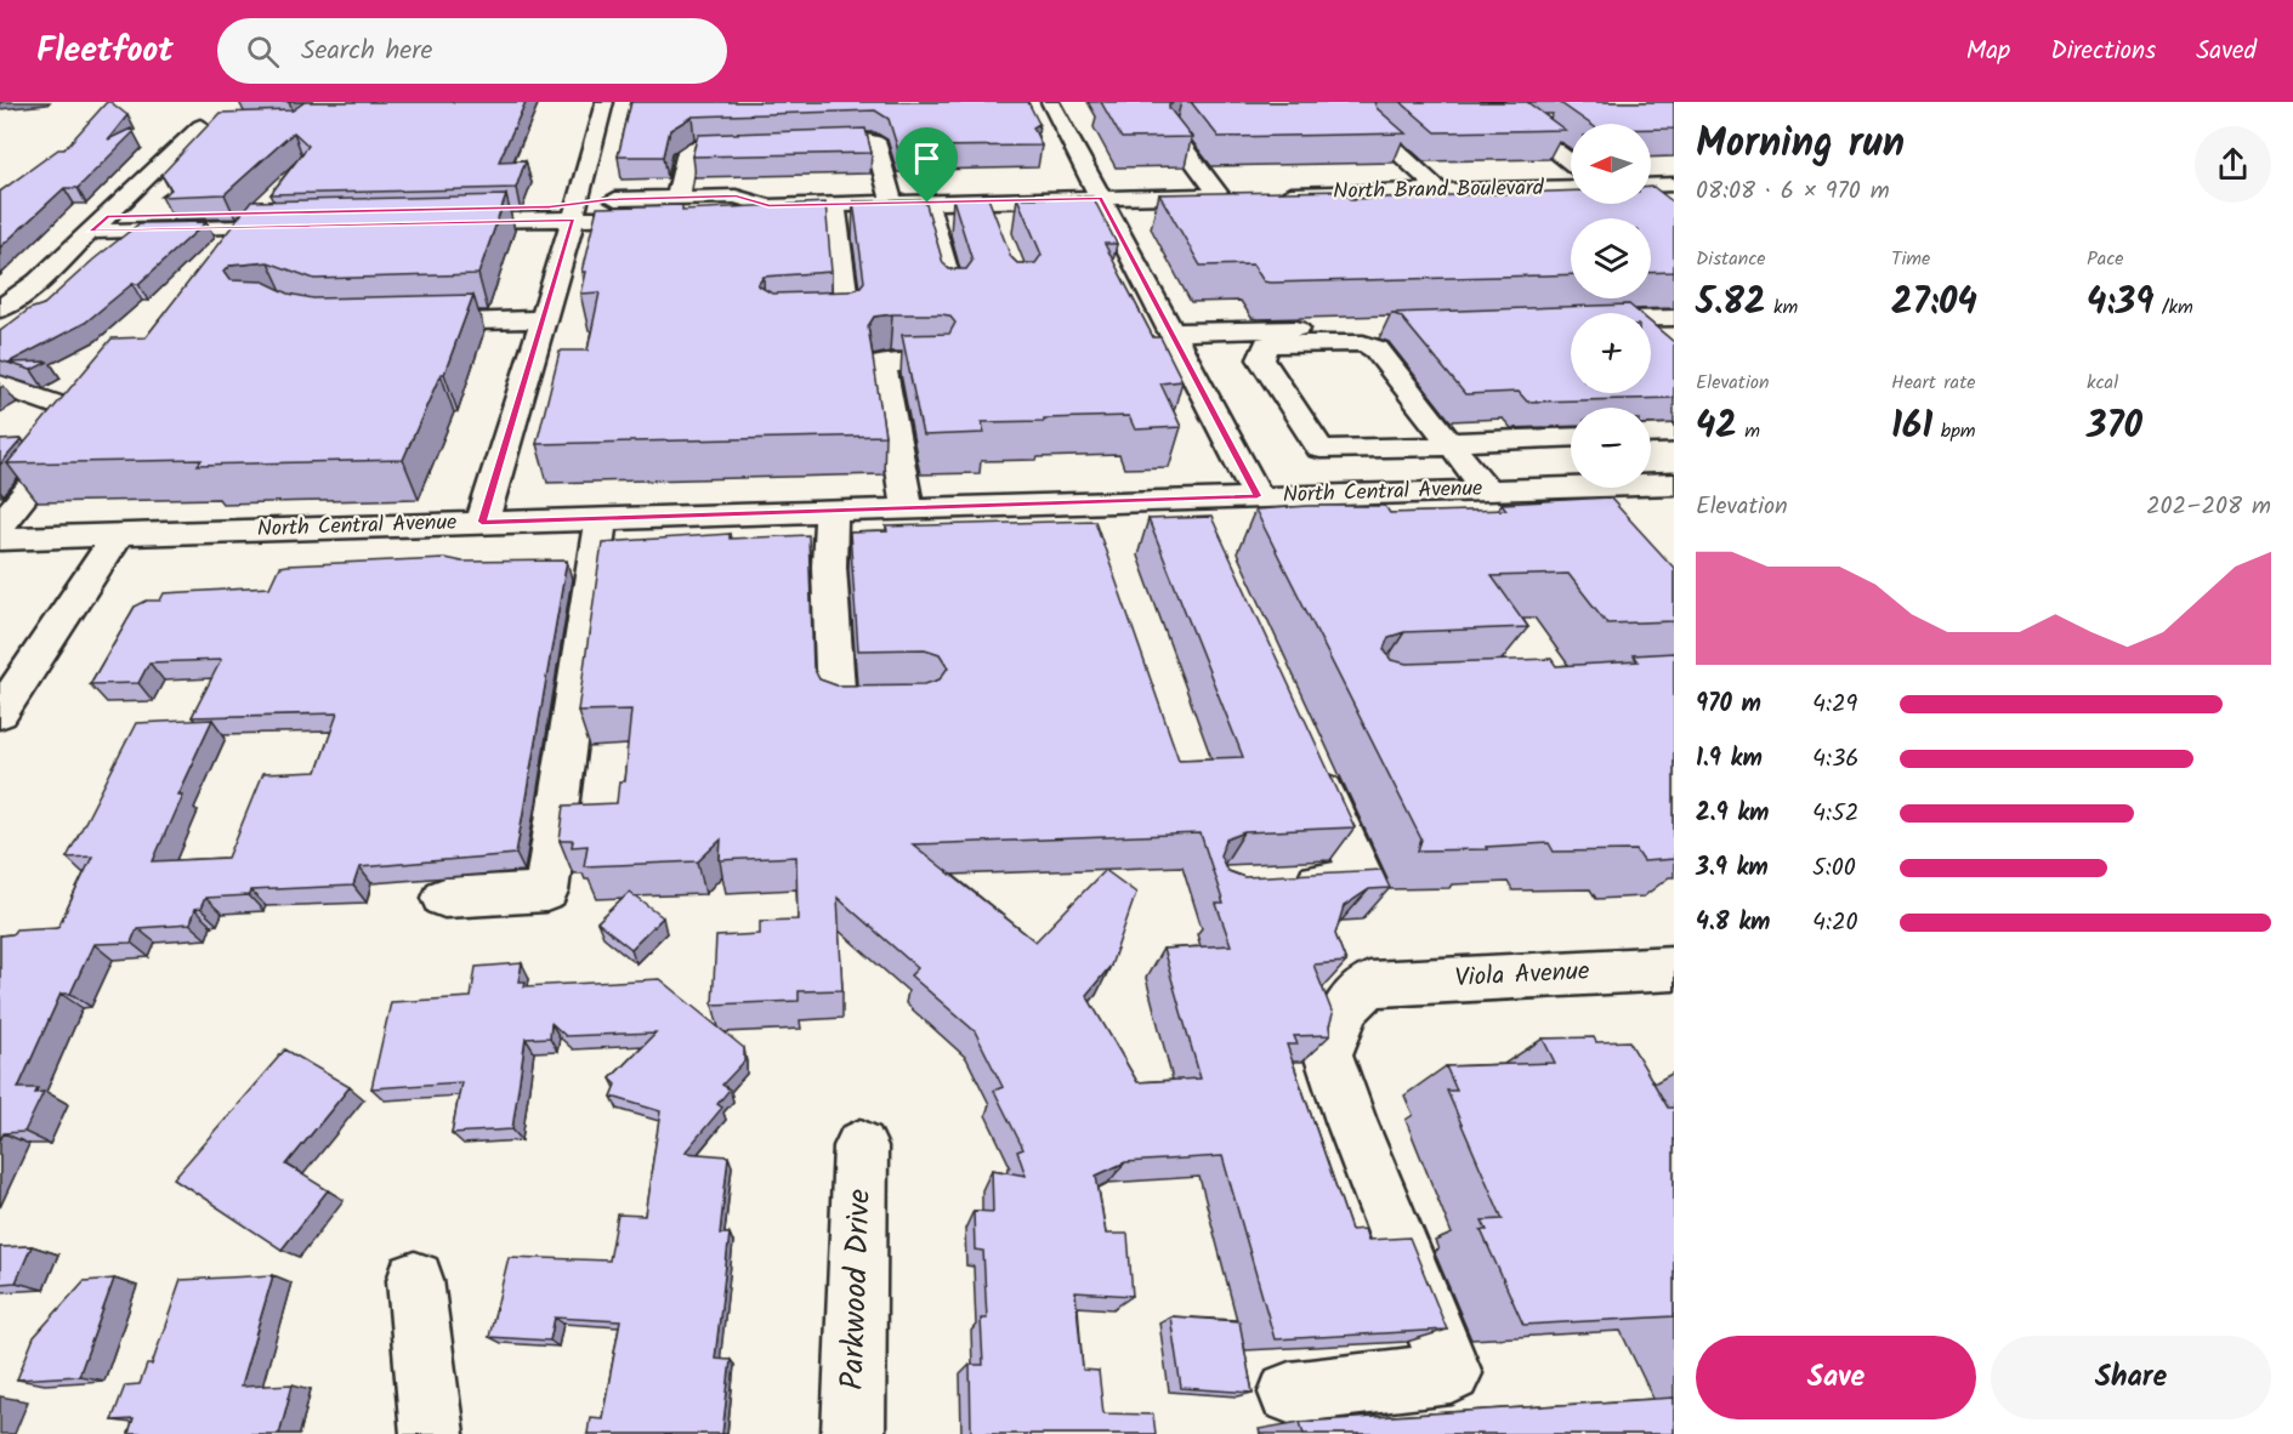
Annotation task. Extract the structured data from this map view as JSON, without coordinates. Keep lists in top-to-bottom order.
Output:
{
  "streets": {
    "street": [
      "North Brand Boulevard",
      "North Central Avenue",
      "Viola Avenue",
      "Parkwood Drive"
    ]
  },
  "north": "left",
  "page": {
    "header": "Fleetfoot",
    "search": "Search here",
    "nav": ["Map", "Directions", "Saved"],
    "heading": ["Morning run", "08:08 · 6 × 970 m"],
    "map_buttons": ["+", "−"],
    "stats": [
      ["Distance", "5.82 km"],
      ["Time", "27:04"],
      ["Pace", "4:39 /km"],
      ["Elevation", "42 m"],
      ["Heart rate", "161 bpm"],
      ["kcal", "370"]
    ],
    "chart": ["Elevation", "202–208 m"],
    "list": [
      {
        "name": "970 m",
        "note": "4:29"
      },
      {
        "name": "1.9 km",
        "note": "4:36"
      },
      {
        "name": "2.9 km",
        "note": "4:52"
      },
      {
        "name": "3.9 km",
        "note": "5:00"
      },
      {
        "name": "4.8 km",
        "note": "4:20"
      }
    ],
    "buttons": ["Save", "Share"]
  }
}
